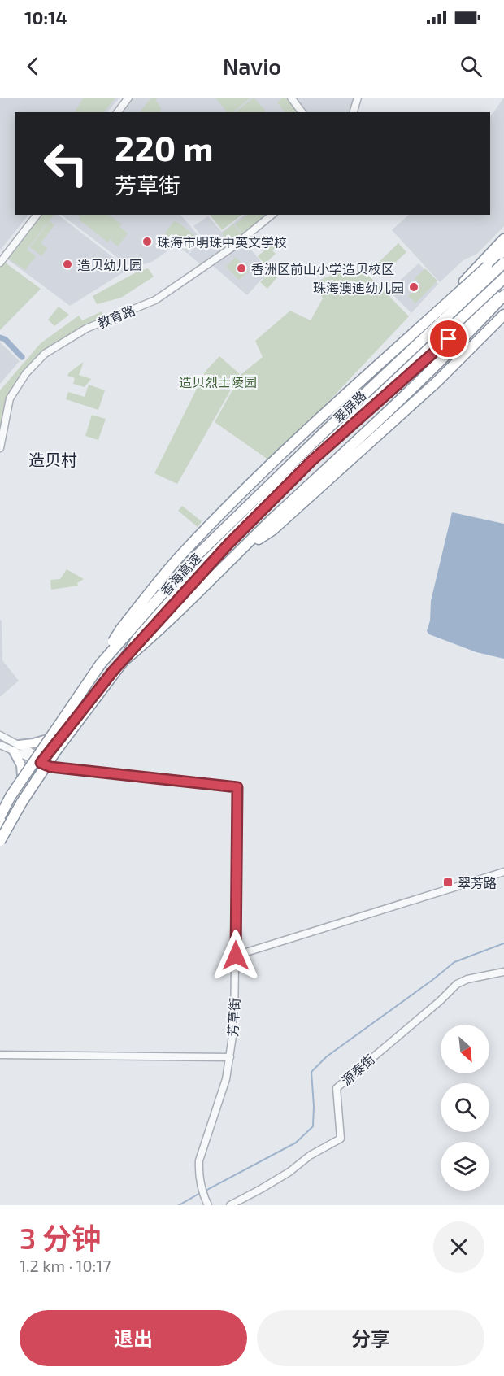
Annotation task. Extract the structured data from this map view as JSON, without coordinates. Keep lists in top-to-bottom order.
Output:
{
  "streets": {
    "highway": ["香海高速"],
    "main road": ["翠屏路"],
    "street": ["教育路", "芳草街", "源泰街"]
  },
  "crossings": [
    ["翠屏路", "芳草街"]
  ],
  "districts": ["造贝村"],
  "parks": ["造贝烈士陵园"],
  "places": {
    "other": [
      "珠海市明珠中英文学校",
      "造贝幼儿园",
      "香洲区前山小学造贝校区",
      "珠海澳迪幼儿园"
    ],
    "transit": ["翠芳路"]
  },
  "north": "bottom right",
  "page": {
    "status": "10:14",
    "header": "Navio",
    "turn": ["220 m", "芳草街"],
    "heading": ["3 分钟", "1.2 km · 10:17"],
    "buttons": ["退出", "分享"]
  }
}
